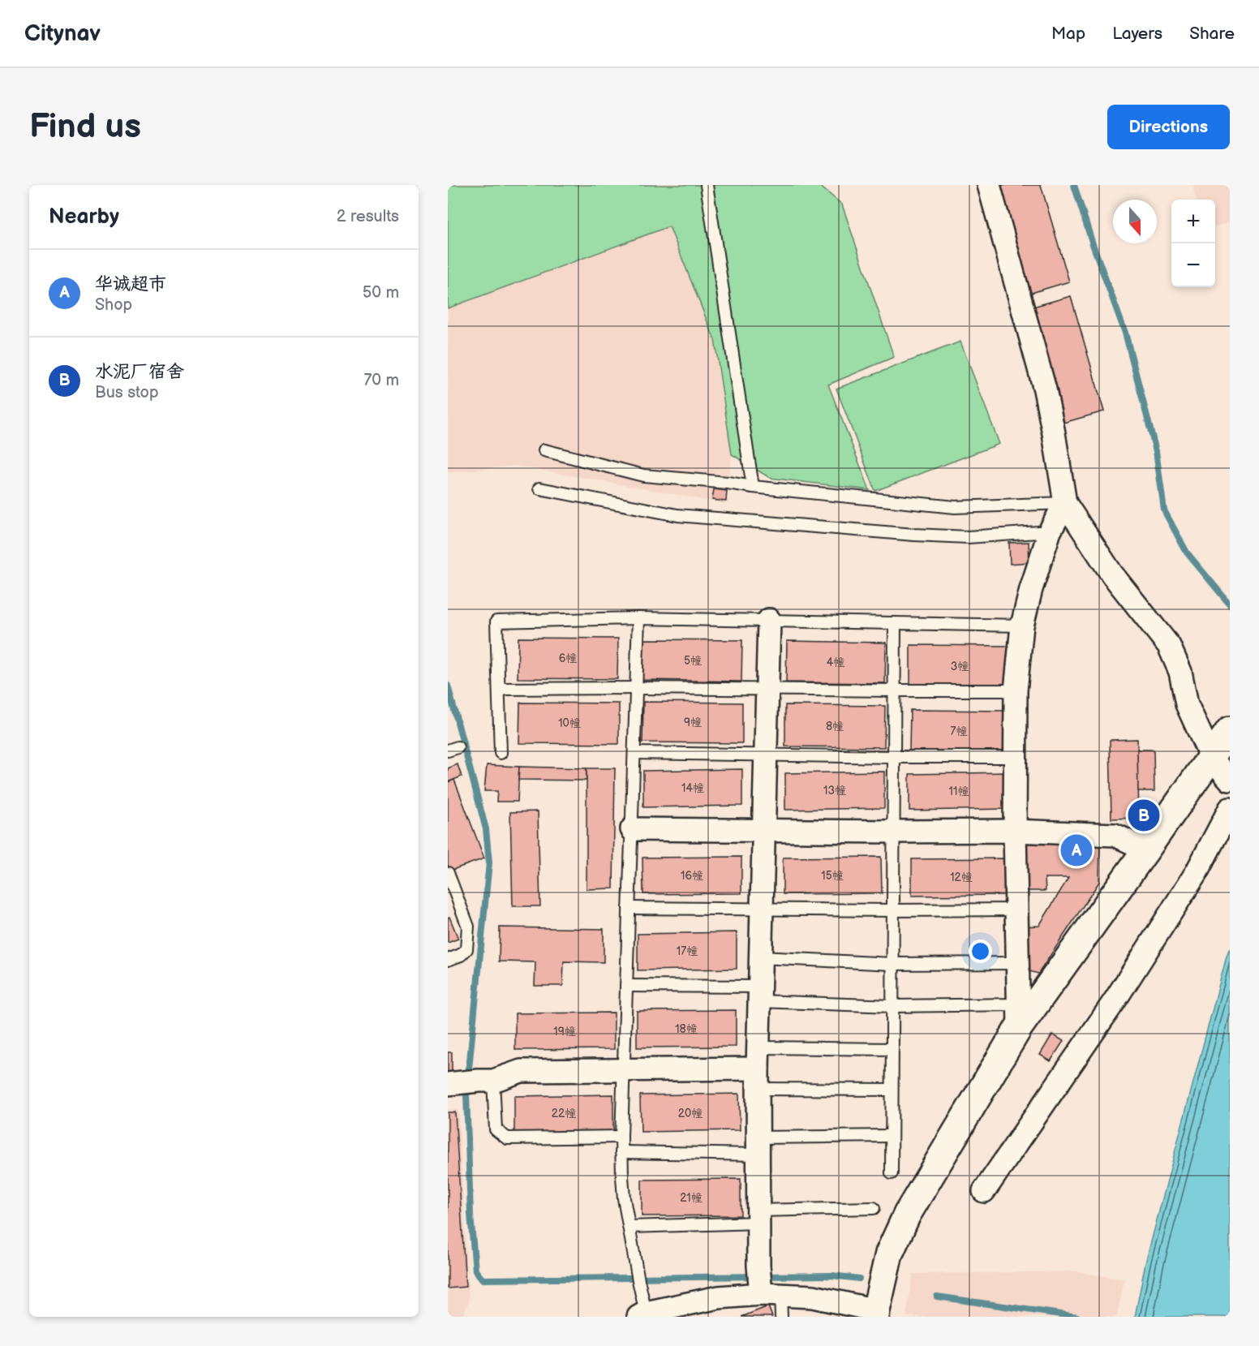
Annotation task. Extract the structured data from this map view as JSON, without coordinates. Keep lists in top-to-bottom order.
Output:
{
  "house_numbers": [
    "6幢",
    "5幢",
    "4幢",
    "3幢",
    "9幢",
    "10幢",
    "8幢",
    "7幢",
    "14幢",
    "13幢",
    "11幢",
    "16幢",
    "15幢",
    "12幢",
    "17幢",
    "18幢",
    "19幢",
    "22幢",
    "20幢",
    "21幢"
  ],
  "north": "bottom",
  "page": {
    "header": "Citynav",
    "nav": ["Map", "Layers", "Share"],
    "buttons": "Directions",
    "title": "Find us",
    "heading": ["Nearby", "2 results"],
    "map_buttons": ["+", "−"],
    "list": [
      {
        "mark": "A",
        "name": "华诚超市",
        "note": "Shop",
        "value": "50 m"
      },
      {
        "mark": "B",
        "name": "水泥厂宿舍",
        "note": "Bus stop",
        "value": "70 m"
      }
    ],
    "pins": ["B", "A"]
  }
}
